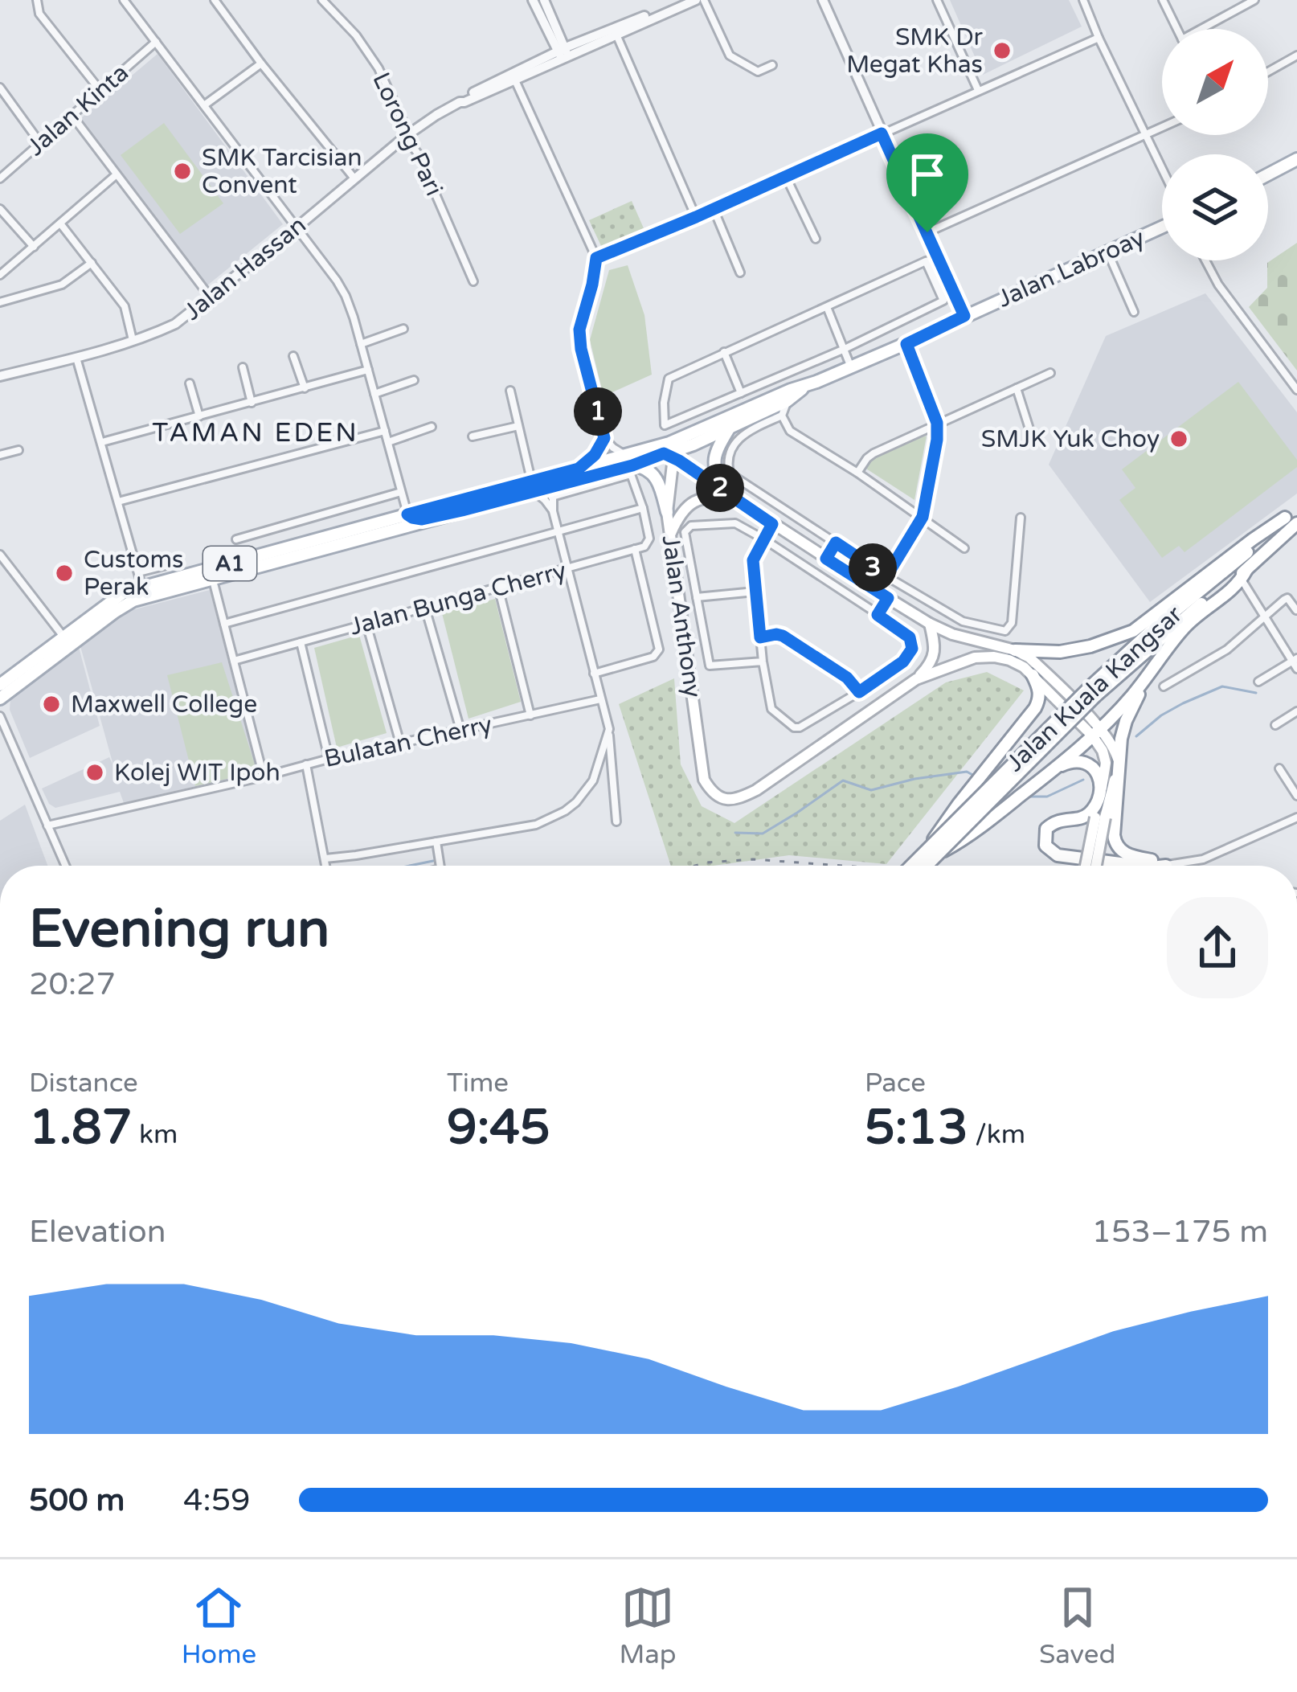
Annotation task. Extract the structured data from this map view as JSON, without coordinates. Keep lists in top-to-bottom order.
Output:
{
  "streets": {
    "main road": [
      "Jalan Labroay",
      "A1",
      "Jalan Anthony",
      "Jalan Kuala Kangsar"
    ],
    "street": [
      "Jalan Kinta",
      "Lorong Pari",
      "Jalan Hassan",
      "Jalan Bunga Cherry",
      "Bulatan Cherry"
    ]
  },
  "crossings": [
    ["Lorong Pari", "Jalan Hassan"],
    ["Jalan Labroay", "A1"],
    ["A1", "Jalan Anthony"]
  ],
  "districts": ["TAMAN EDEN"],
  "places": [
    "SMK Dr Megat Khas",
    "SMK Tarcisian Convent",
    "SMJK Yuk Choy",
    "Customs Perak",
    "Maxwell College",
    "Kolej WIT Ipoh"
  ],
  "north": "top right",
  "page": {
    "pins": ["1", "2", "3"],
    "heading": ["Evening run", "20:27"],
    "stats": [
      ["Distance", "1.87 km"],
      ["Time", "9:45"],
      ["Pace", "5:13 /km"]
    ],
    "chart": ["Elevation", "153–175 m"],
    "list": [
      {
        "name": "500 m",
        "note": "4:59"
      }
    ],
    "tabs": ["Home", "Map", "Saved"]
  }
}
